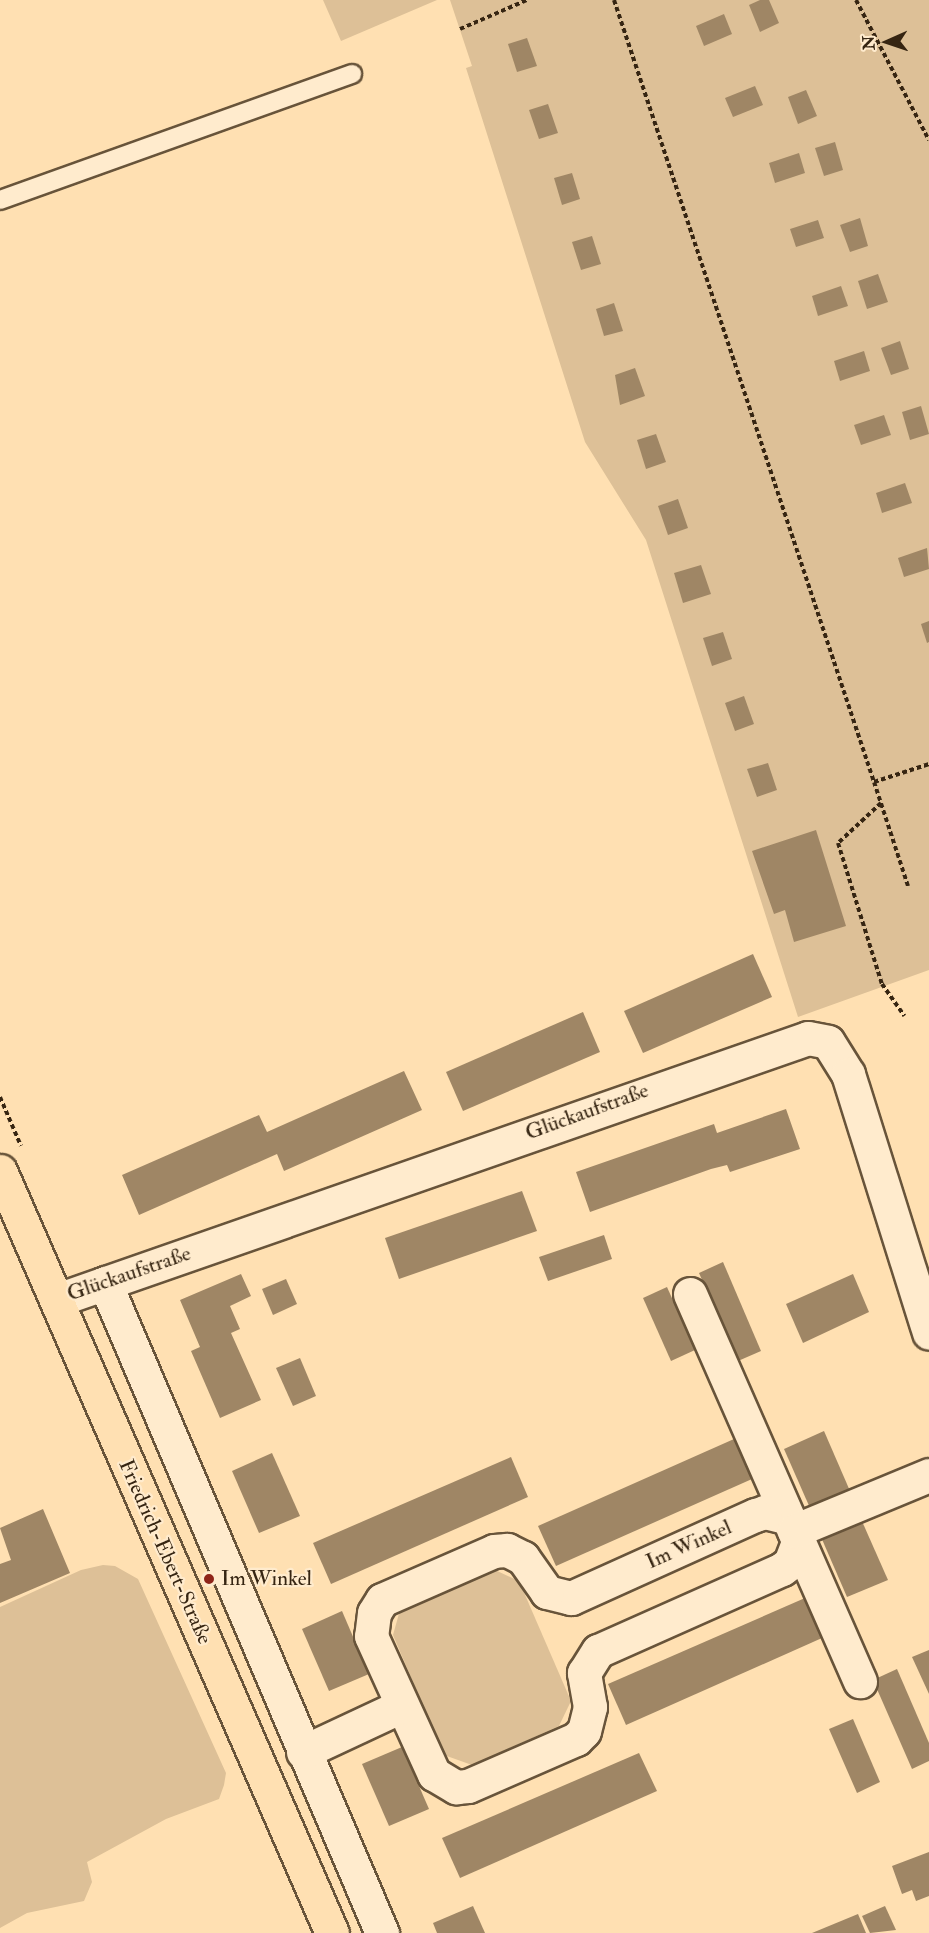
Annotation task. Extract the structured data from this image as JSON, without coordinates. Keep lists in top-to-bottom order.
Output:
{
  "streets": {
    "main road": ["Friedrich-Ebert-Straße"],
    "street": ["Glückaufstraße", "Im Winkel"]
  },
  "crossings": [
    ["Glückaufstraße", "Friedrich-Ebert-Straße"]
  ],
  "places": ["Im Winkel"],
  "north": "left"
}
